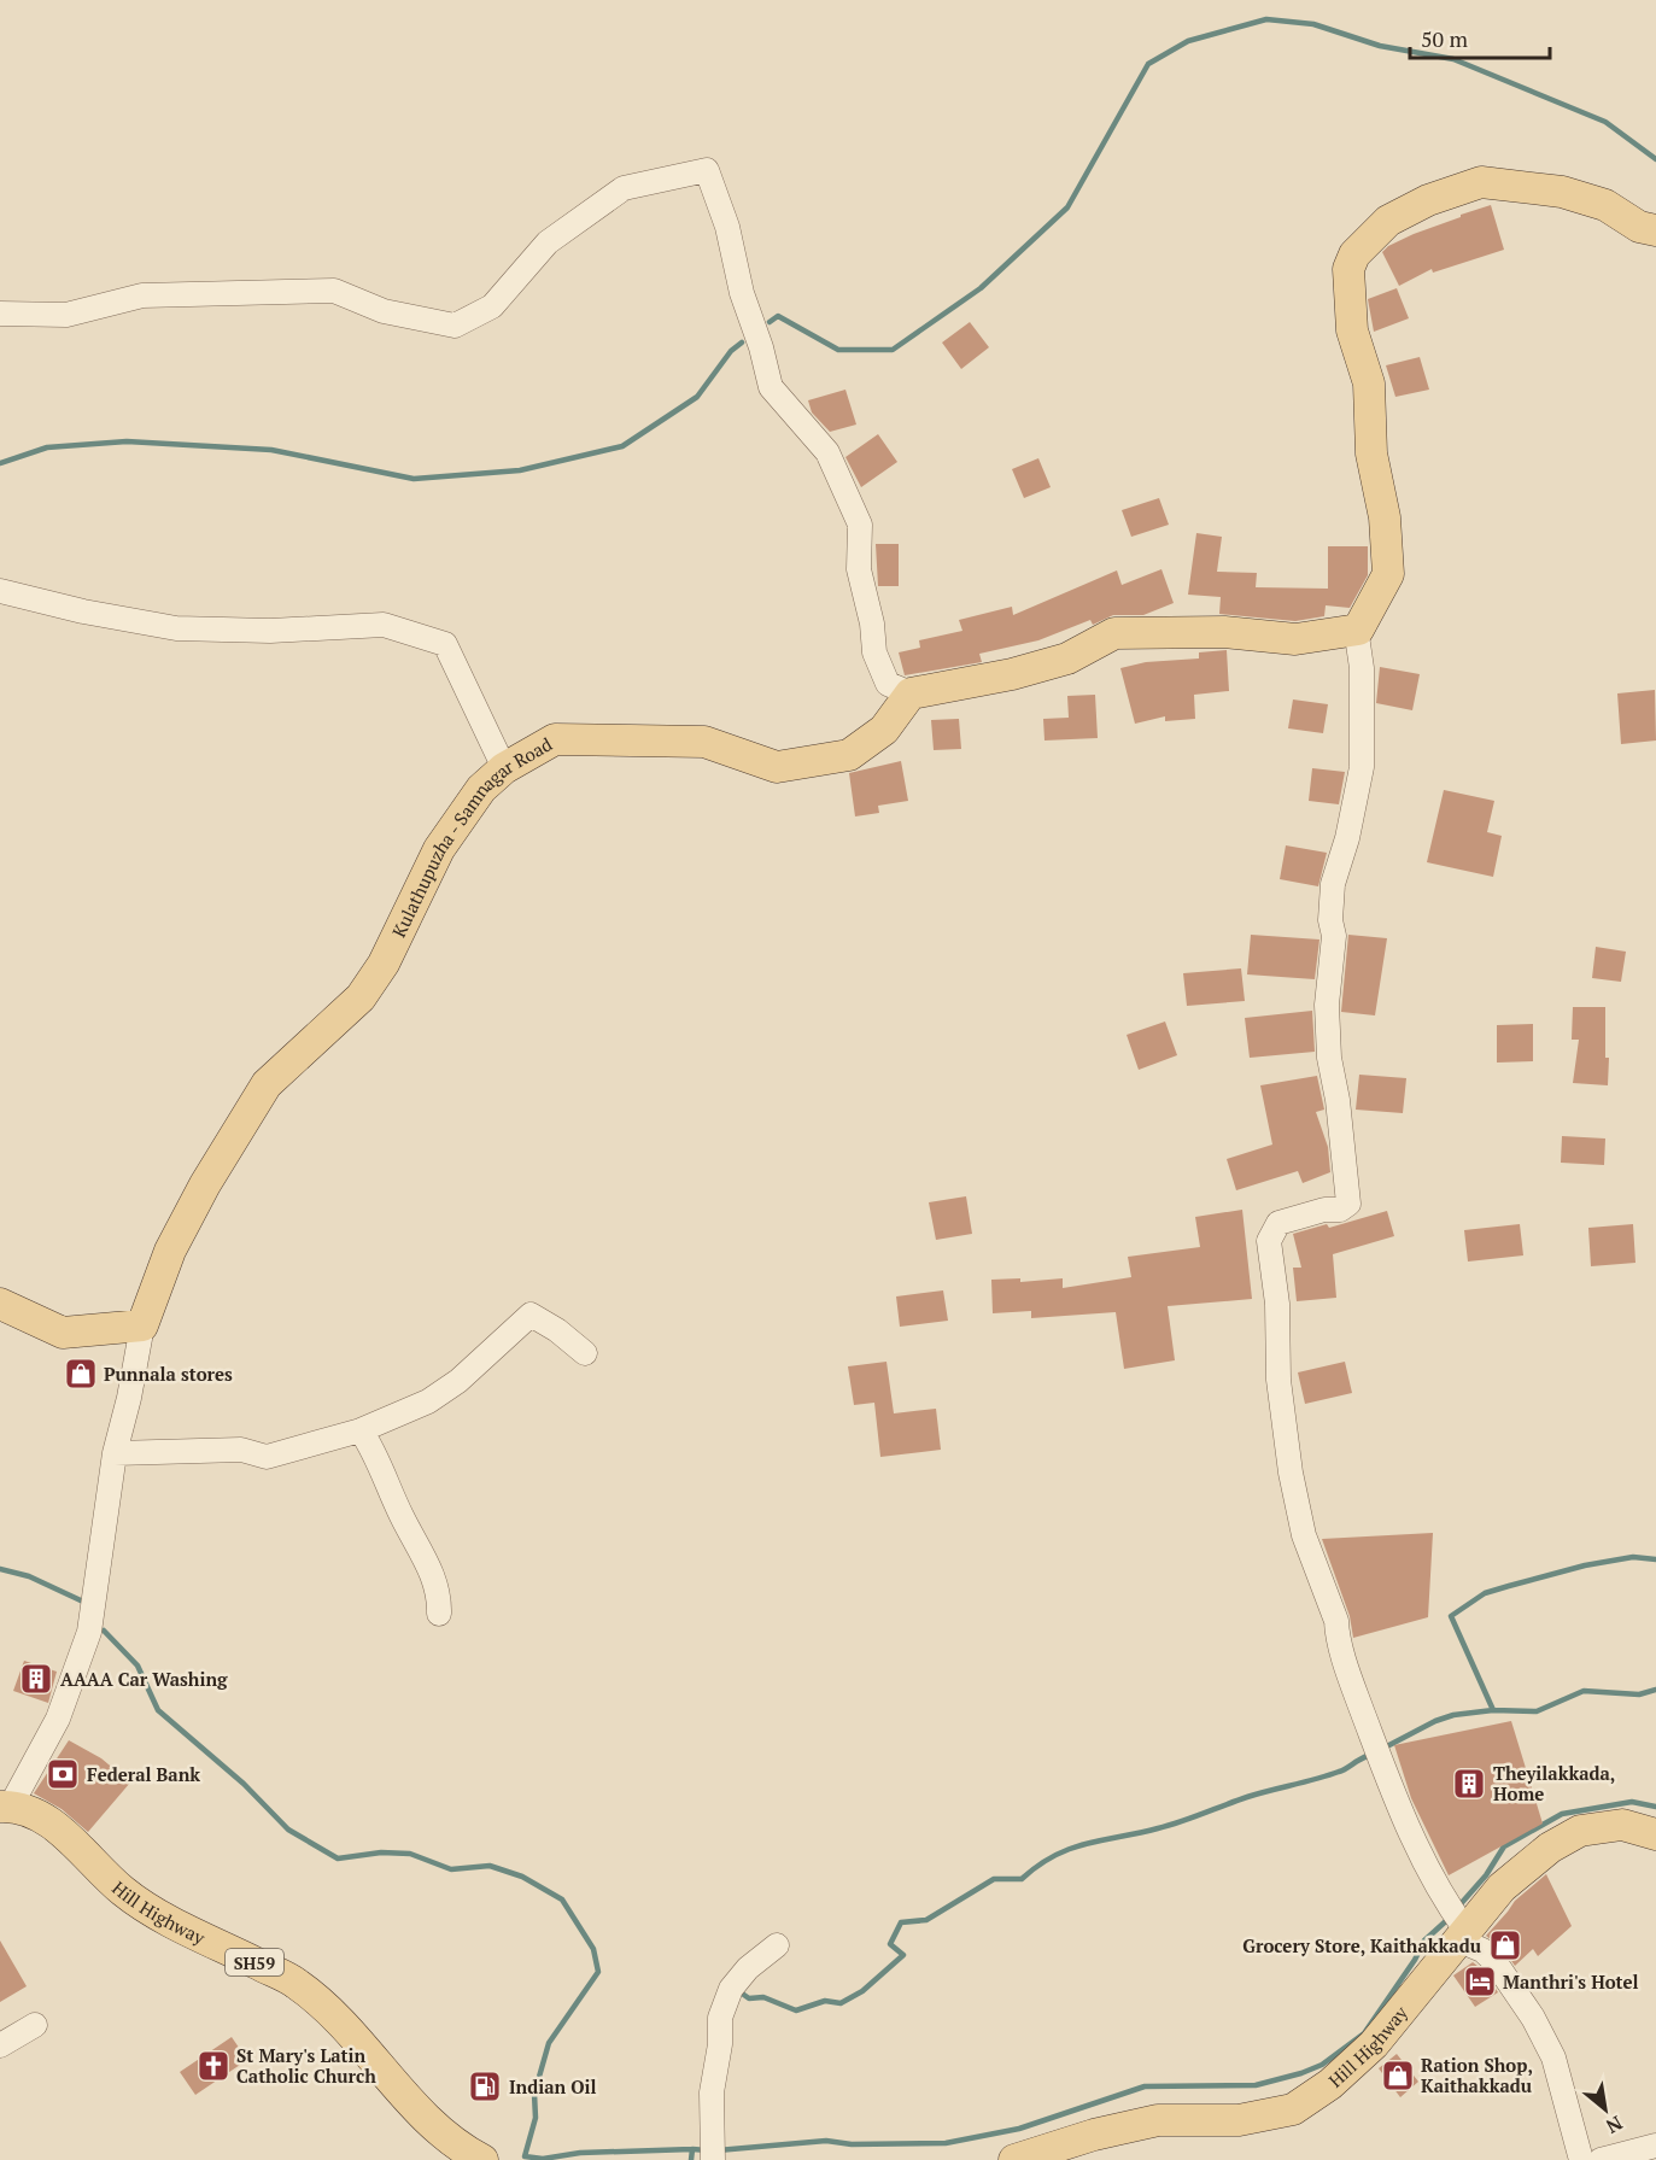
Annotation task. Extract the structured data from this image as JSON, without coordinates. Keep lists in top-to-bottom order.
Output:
{
  "streets": {
    "main road": ["Kulathupuzha - Samnagar Road", "Hill Highway", "SH59"]
  },
  "places": {
    "shop": ["Punnala stores", "Grocery Store, Kaithakkadu", "Ration Shop, Kaithakkadu"],
    "building": ["AAAA Car Washing", "Theyilakkada, Home"],
    "bank": ["Federal Bank"],
    "hotel": ["Manthri's Hotel"],
    "church": ["St Mary's Latin Catholic Church"],
    "fuel station": ["Indian Oil"]
  },
  "scale_bar": "50 m",
  "north": "bottom right"
}
